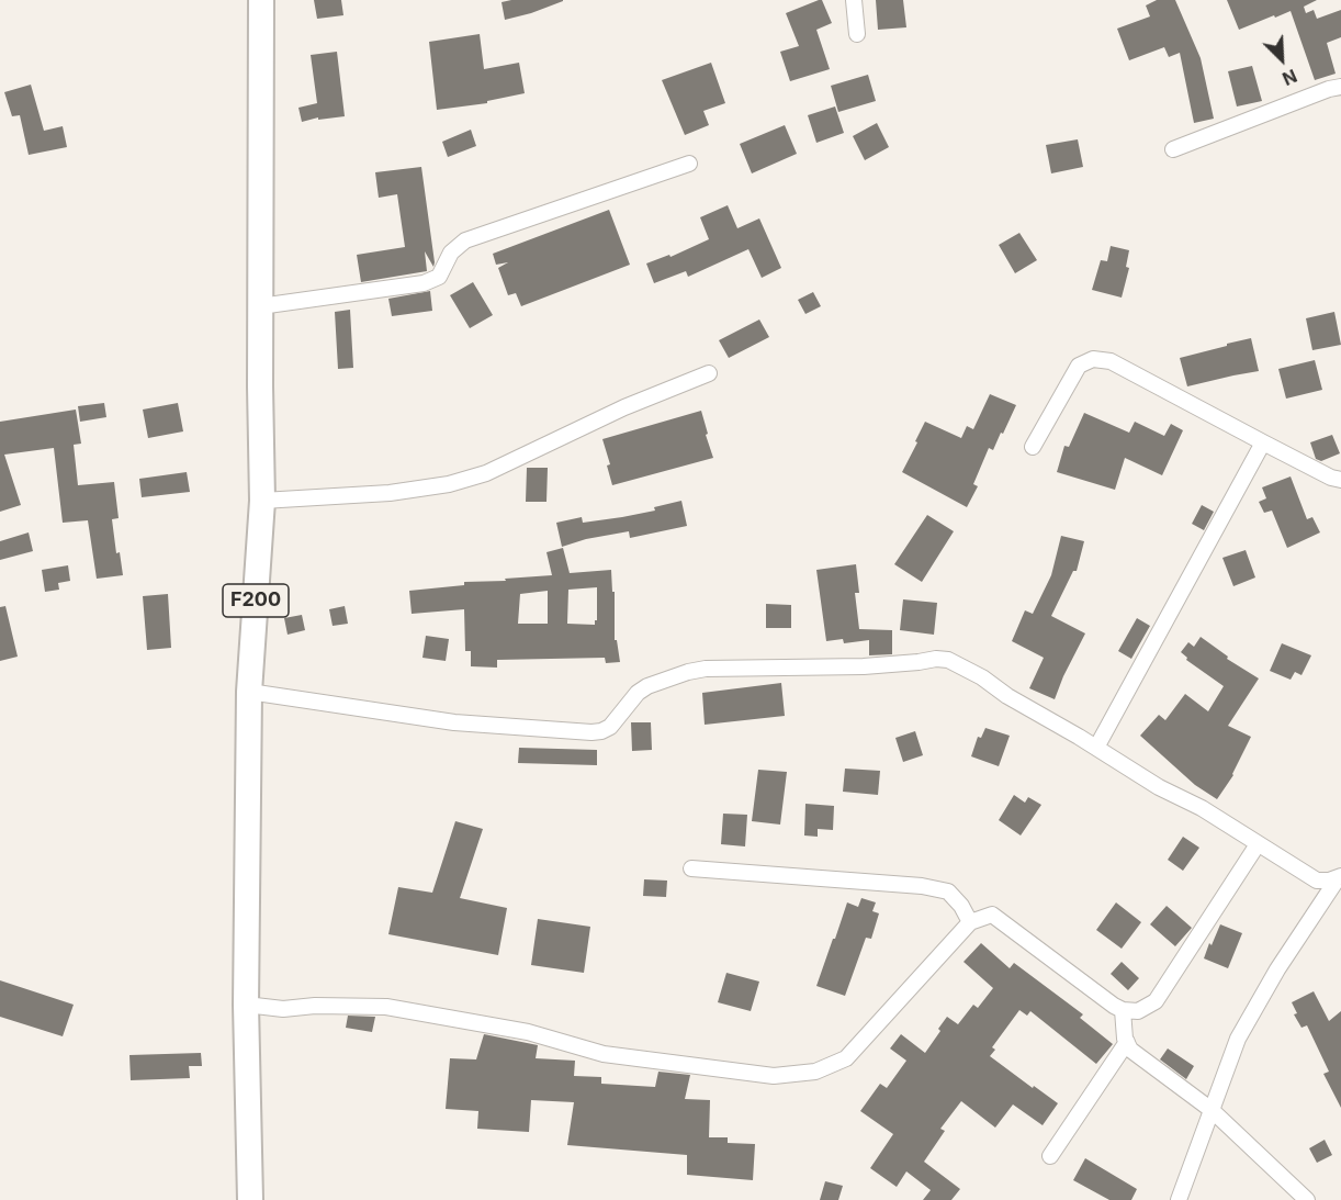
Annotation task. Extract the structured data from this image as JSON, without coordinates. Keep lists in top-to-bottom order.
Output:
{
  "streets": {
    "main road": ["F200"]
  },
  "north": "bottom right"
}
